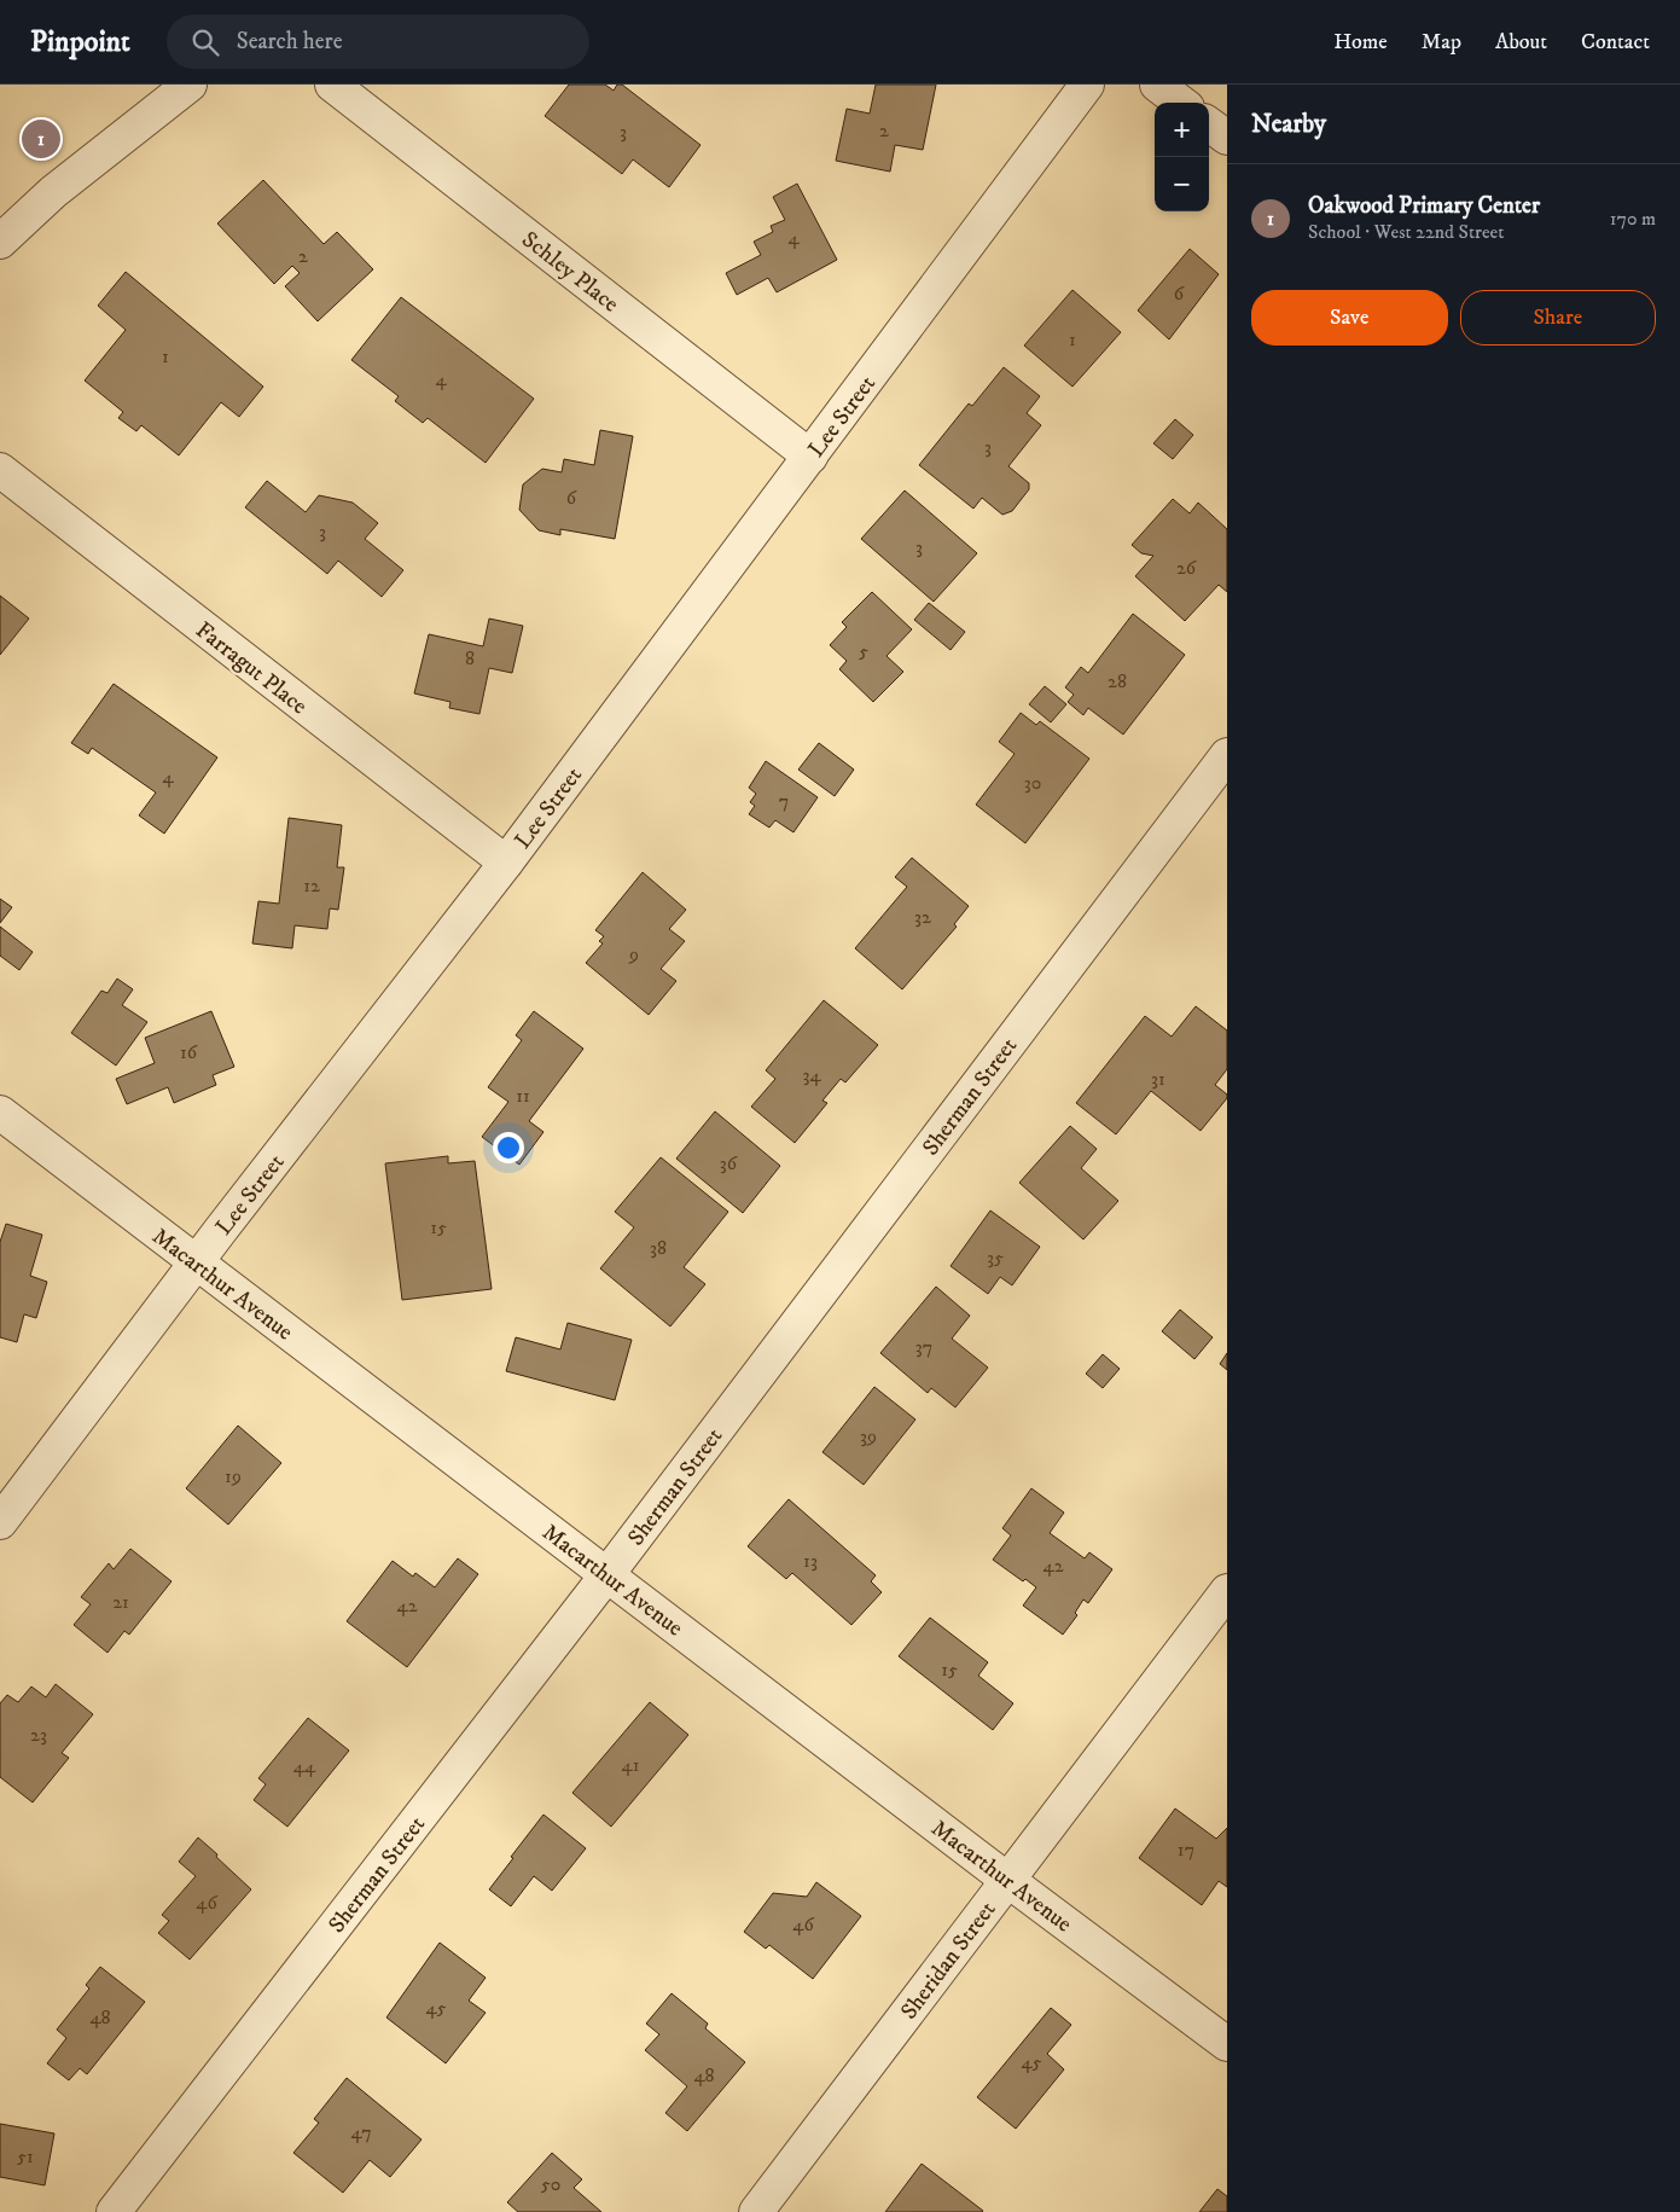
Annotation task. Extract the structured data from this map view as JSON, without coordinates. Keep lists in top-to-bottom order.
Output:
{
  "streets": {
    "street": [
      "Schley Place",
      "Lee Street",
      "Farragut Place",
      "Sherman Street",
      "Macarthur Avenue",
      "Sheridan Street"
    ]
  },
  "crossings": [
    ["Schley Place", "Lee Street"],
    ["Lee Street", "Farragut Place"],
    ["Lee Street", "Macarthur Avenue"],
    ["Sherman Street", "Macarthur Avenue"],
    ["Macarthur Avenue", "Sheridan Street"]
  ],
  "house_numbers": [
    "2",
    "3",
    "4",
    "2",
    "6",
    "1",
    "1",
    "4",
    "3",
    "6",
    "3",
    "3",
    "26",
    "5",
    "8",
    "28",
    "4",
    "30",
    "7",
    "12",
    "32",
    "9",
    "16",
    "34",
    "31",
    "11",
    "36",
    "15",
    "38",
    "35",
    "37",
    "39",
    "19",
    "13",
    "42",
    "21",
    "42",
    "15",
    "23",
    "41",
    "44",
    "17",
    "46",
    "46",
    "45",
    "48",
    "45",
    "48",
    "47",
    "51",
    "50"
  ],
  "page": {
    "header": "Pinpoint",
    "search": "Search here",
    "nav": [
      "Home",
      "Map",
      "About",
      "Contact"
    ],
    "heading": "Nearby",
    "map_buttons": ["+", "−"],
    "pins": "1",
    "list": [
      {
        "mark": "1",
        "name": "Oakwood Primary Center",
        "note": "School · West 22nd Street",
        "value": "170 m"
      }
    ],
    "buttons": ["Save", "Share"]
  }
}
